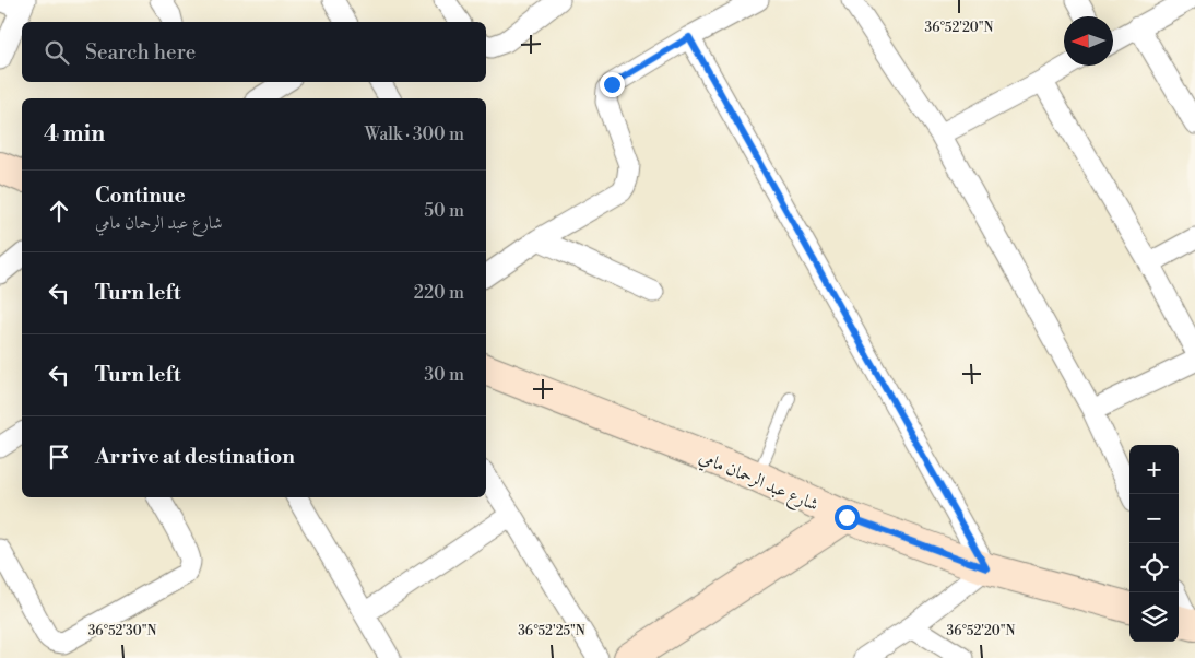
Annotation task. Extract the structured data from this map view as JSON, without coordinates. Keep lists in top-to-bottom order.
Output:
{
  "streets": {
    "street": ["شارع عبد الرحمان مامي"]
  },
  "north": "left",
  "page": {
    "search": "Search here",
    "heading": ["4 min", "Walk · 300 m"],
    "list": [
      ["Continue", "شارع عبد الرحمان مامي", "50 m"],
      ["Turn left", "220 m"],
      ["Turn left", "30 m"],
      "Arrive at destination"
    ],
    "map_buttons": ["+", "−"]
  },
  "coordinates": ["36°52'20\"N", "36°52'30\"N", "36°52'25\"N"]
}
